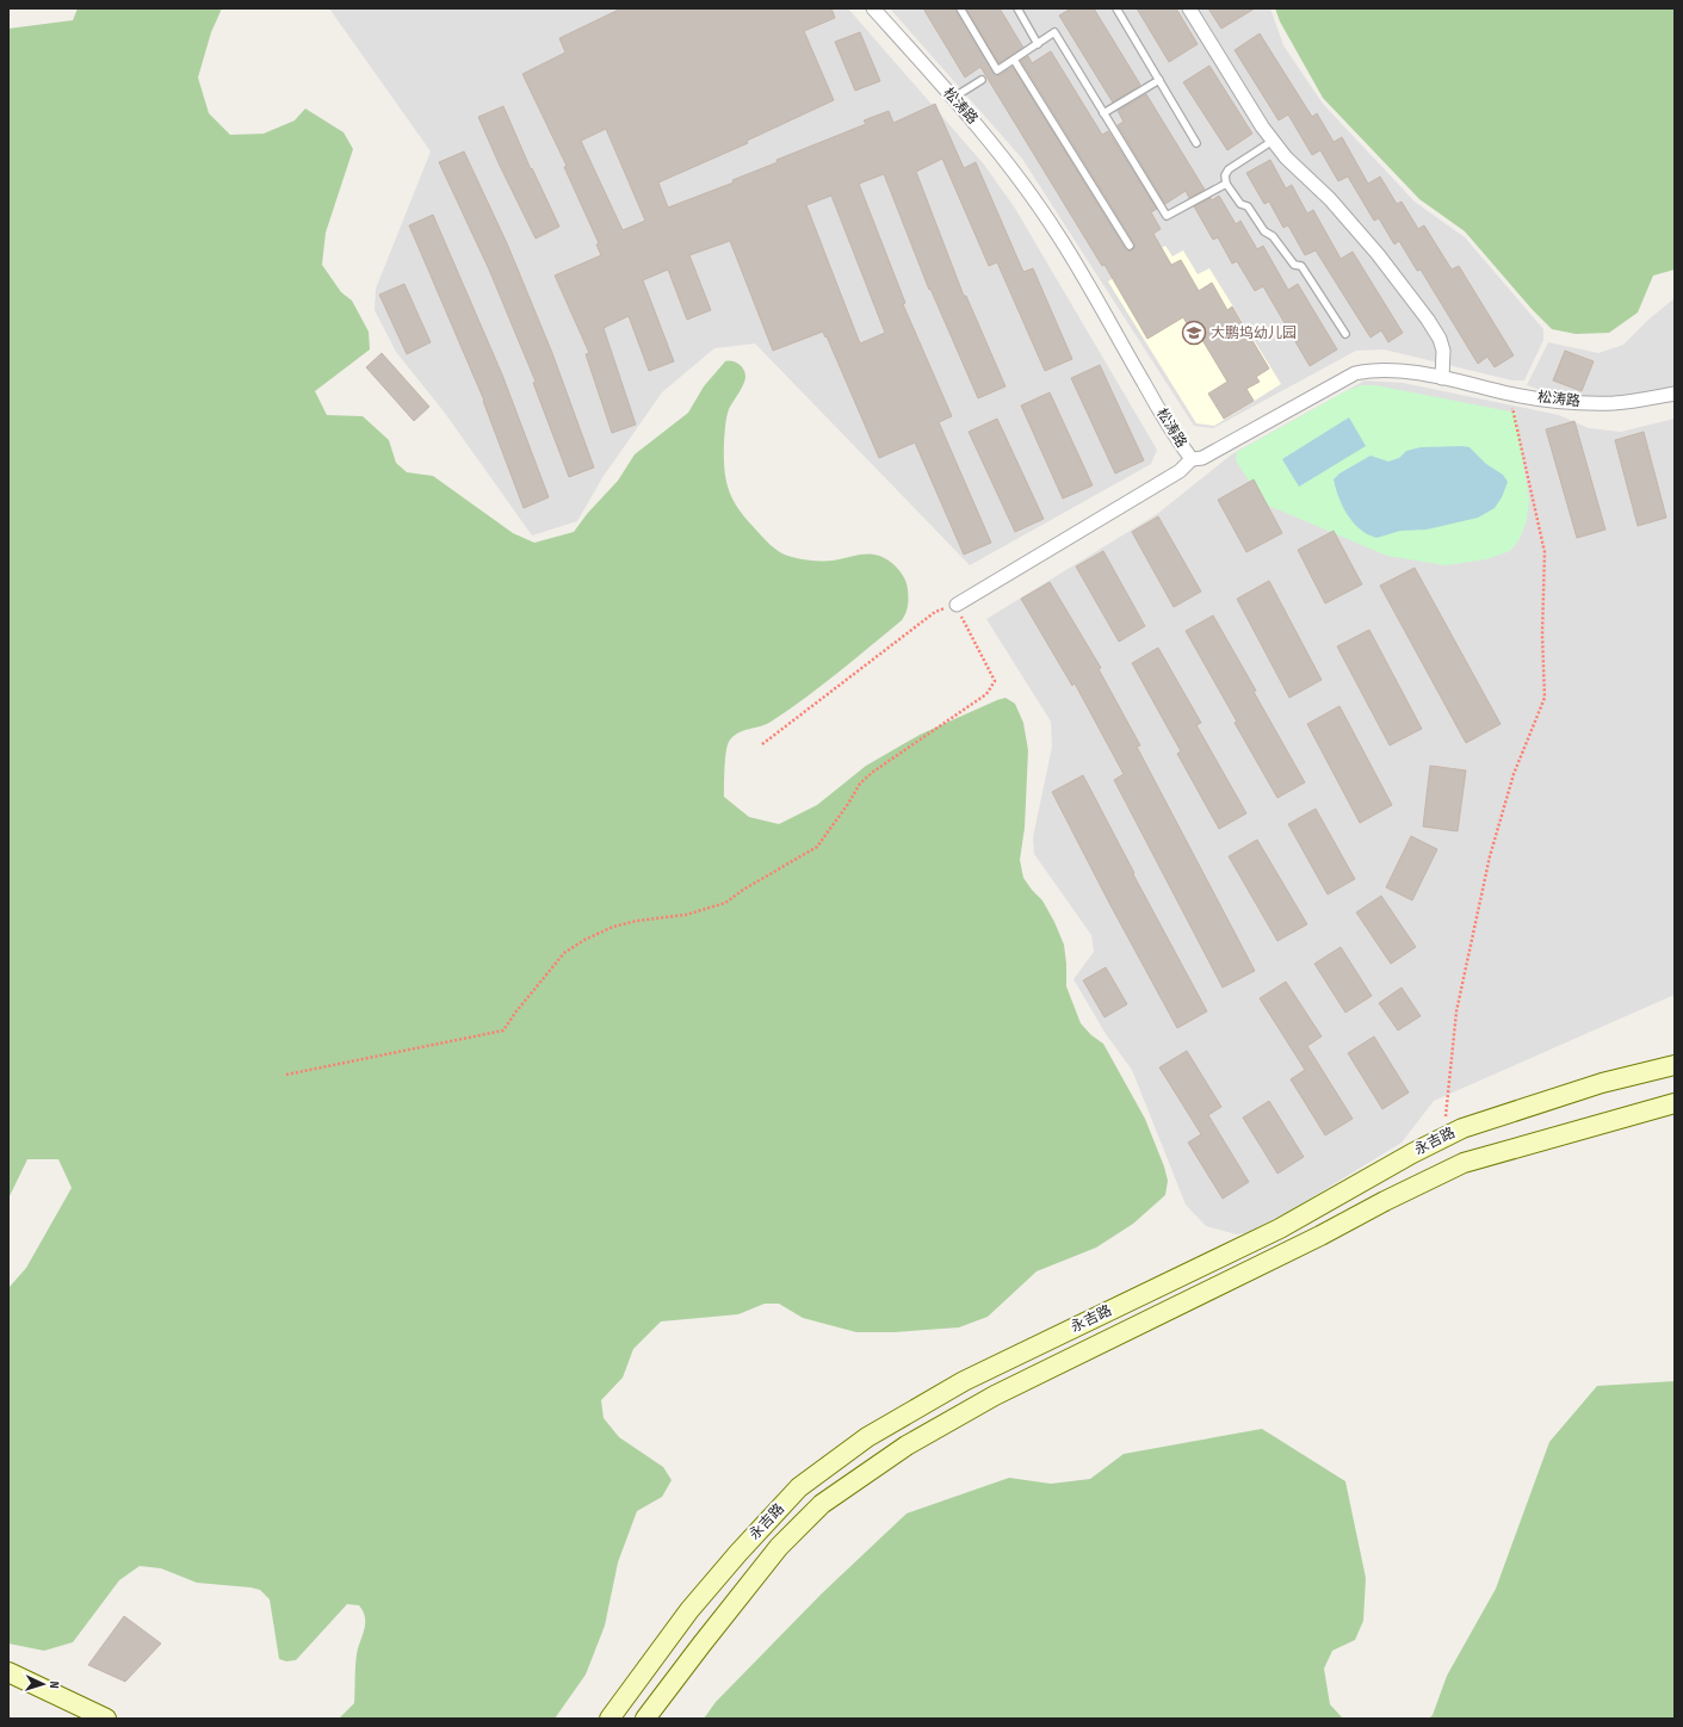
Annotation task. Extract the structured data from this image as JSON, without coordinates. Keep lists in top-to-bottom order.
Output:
{
  "streets": {
    "main road": ["永吉路"],
    "street": ["松涛路"]
  },
  "places": {
    "school or university": ["大鹏坞幼儿园"]
  },
  "north": "right"
}
